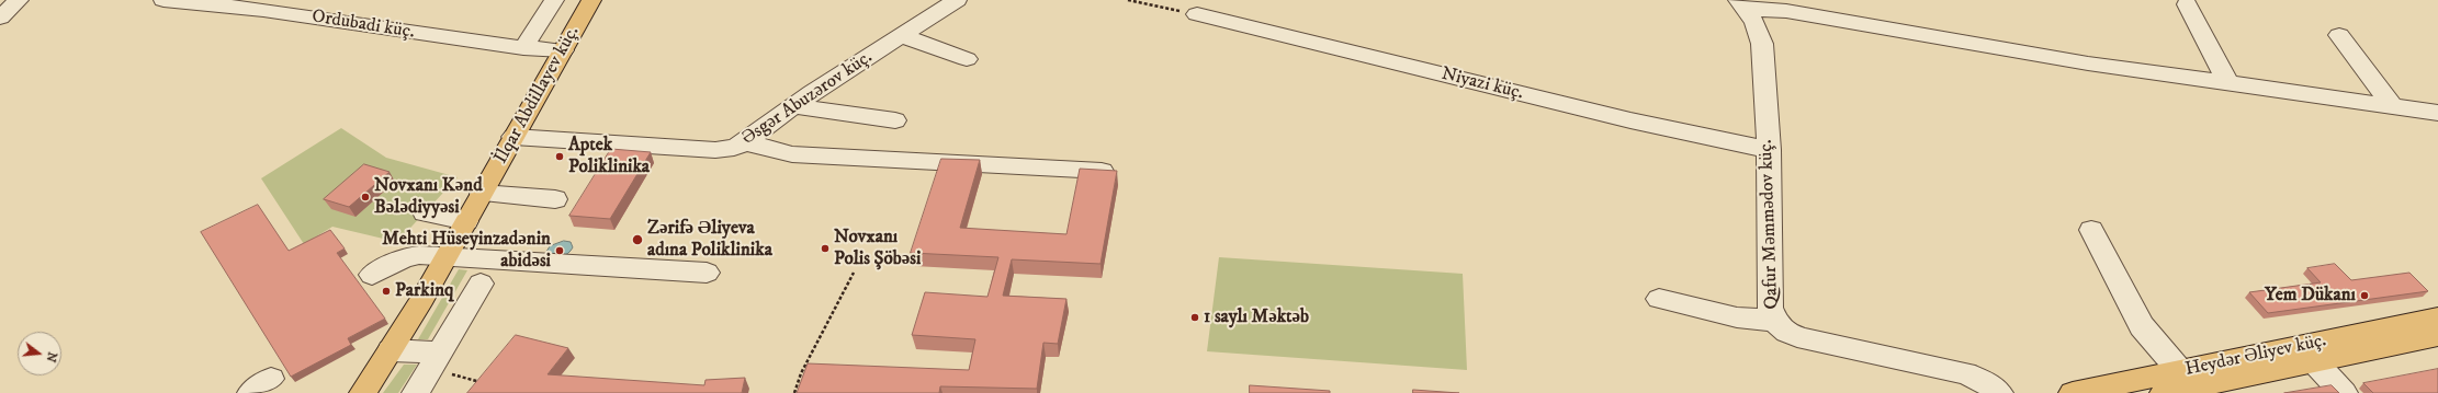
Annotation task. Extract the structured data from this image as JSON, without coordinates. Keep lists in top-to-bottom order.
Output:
{
  "streets": {
    "main road": ["İlqar Abdillayev küç.", "Heydər Əliyev küç."],
    "street": [
      "Ordubadi küç.",
      "Niyazi küç.",
      "Əsgər Abuzərov küç.",
      "Qafur Məmmədov küç."
    ]
  },
  "crossings": [
    ["Ordubadi küç.", "İlqar Abdillayev küç."],
    ["Niyazi küç.", "Qafur Məmmədov küç."],
    ["İlqar Abdillayev küç.", "Əsgər Abuzərov küç."]
  ],
  "places": [
    "Aptek Poliklinika",
    "Novxanı Kənd Bələdiyyəsi",
    "Zərifə Əliyeva adına Poliklinika",
    "Novxanı Polis Şöbəsi",
    "Mehti Hüseyinzadənin abidəsi",
    "Parkinq",
    "Yem Dükanı",
    "1 saylı Məktəb"
  ],
  "north": "right"
}
